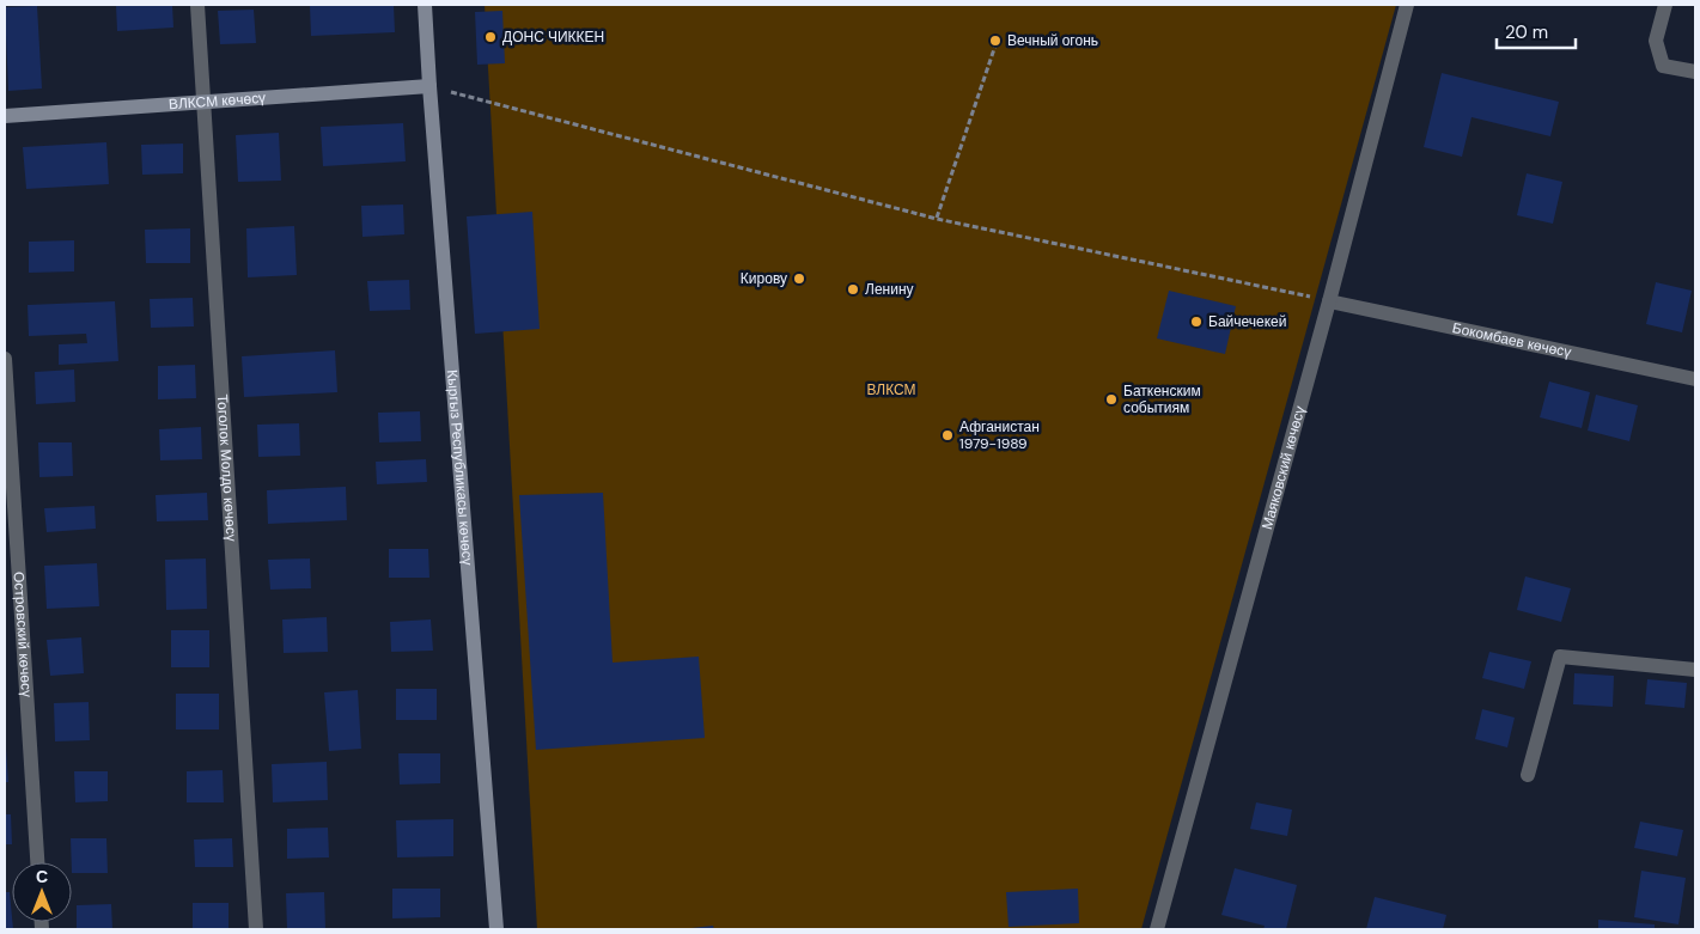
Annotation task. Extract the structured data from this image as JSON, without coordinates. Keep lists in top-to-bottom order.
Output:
{
  "streets": {
    "main road": ["ВЛКСМ көчөсү", "Кыргыз Республикасы көчөсү"],
    "street": [
      "Бокомбаев көчөсү",
      "Тоголок Молдо көчөсү",
      "Маяковский көчөсү",
      "Островский көчөсү"
    ]
  },
  "crossings": [
    ["ВЛКСМ көчөсү", "Тоголок Молдо көчөсү"],
    ["ВЛКСМ көчөсү", "Кыргыз Республикасы көчөсү"],
    ["Бокомбаев көчөсү", "Маяковский көчөсү"]
  ],
  "parks": ["ВЛКСМ"],
  "places": [
    "ДОНС ЧИККЕН",
    "Вечный огонь",
    "Кирову",
    "Ленину",
    "Байчечекей",
    "Баткенским событиям",
    "Афганистан 1979-1989"
  ],
  "scale_bar": "20 m",
  "north": "top"
}
